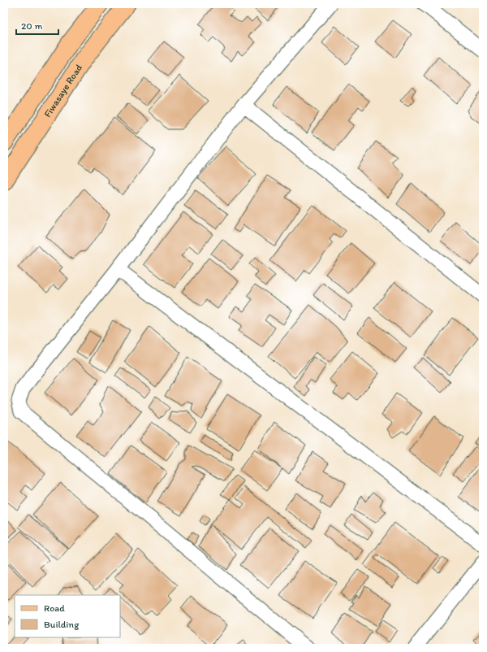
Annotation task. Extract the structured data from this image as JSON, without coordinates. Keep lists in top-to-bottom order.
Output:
{
  "streets": {
    "main road": ["Fiwasaye Road"]
  },
  "legend": ["Road", "Building"],
  "scale_bar": "20 m"
}
